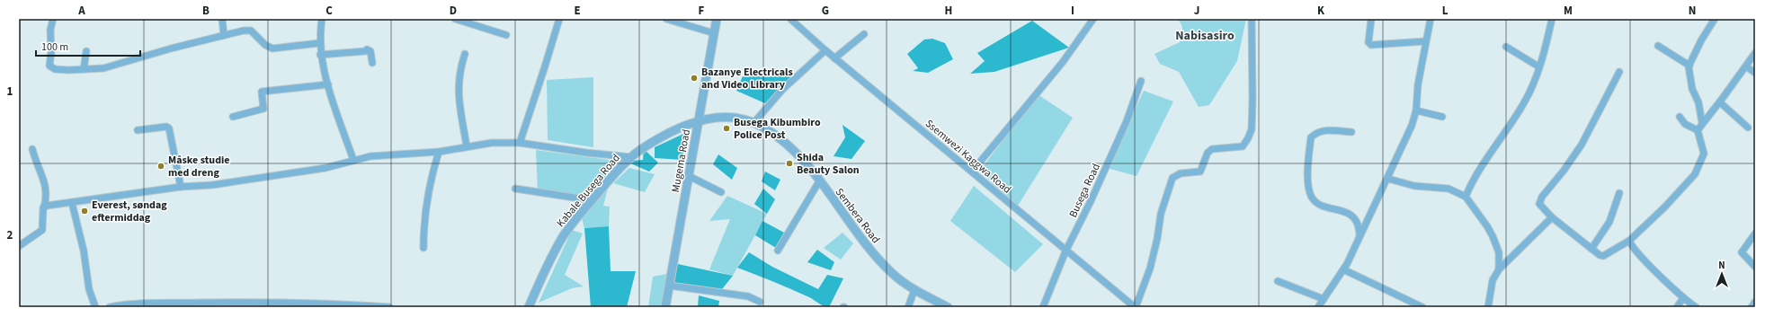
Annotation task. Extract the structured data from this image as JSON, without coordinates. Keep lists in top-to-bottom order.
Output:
{
  "streets": {
    "street": [
      "Ssemwezi Kaggwa Road",
      "Mugema Road",
      "Kabale Busega Road",
      "Busega Road",
      "Sembera Road"
    ]
  },
  "crossings": [
    ["Ssemwezi Kaggwa Road", "Busega Road"],
    ["Mugema Road", "Kabale Busega Road"],
    ["Mugema Road", "Sembera Road"],
    ["Kabale Busega Road", "Sembera Road"]
  ],
  "districts": ["Nabisasiro"],
  "places": [
    "Bazanye Electricals and Video Library",
    "Busega Kibumbiro Police Post",
    "Shida Beauty Salon",
    "Måske studie med dreng",
    "Everest, søndag eftermiddag"
  ],
  "scale_bar": "100 m",
  "north": "top",
  "grid": {
    "columns": [
      "A",
      "B",
      "C",
      "D",
      "E",
      "F",
      "G",
      "H",
      "I",
      "J",
      "K",
      "L",
      "M",
      "N"
    ],
    "rows": ["1", "2"]
  }
}
